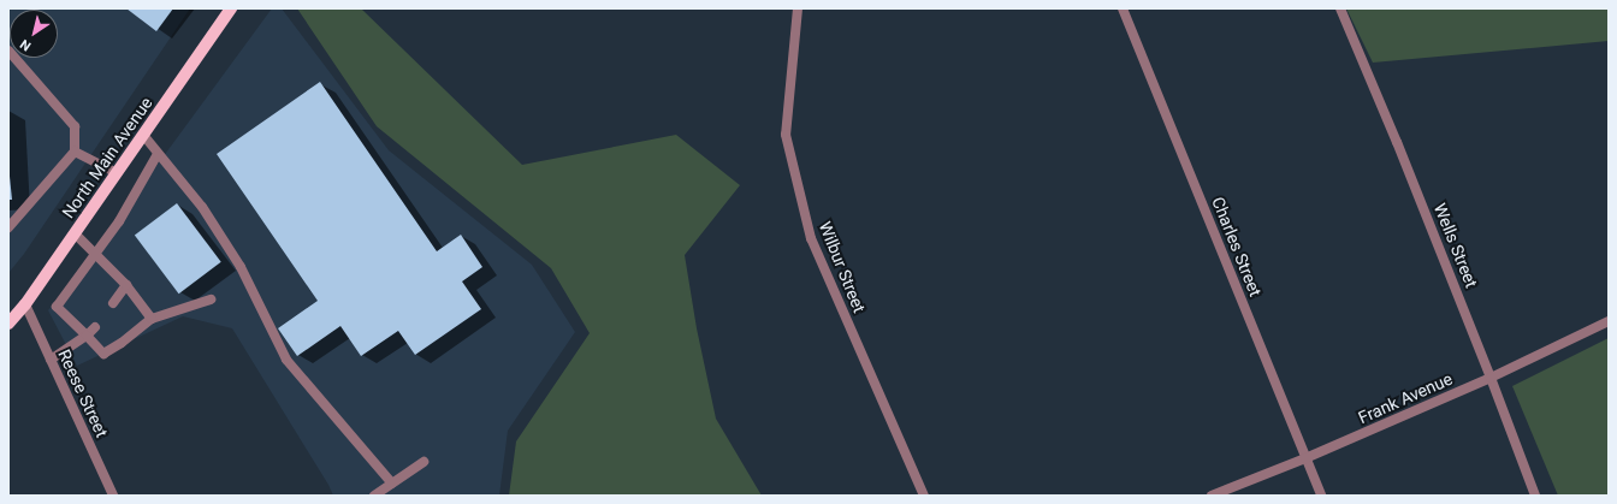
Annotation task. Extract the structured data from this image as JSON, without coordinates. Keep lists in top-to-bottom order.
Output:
{
  "streets": {
    "main road": ["North Main Avenue"],
    "street": [
      "Wells Street",
      "Charles Street",
      "Wilbur Street",
      "Reese Street",
      "Frank Avenue"
    ]
  },
  "crossings": [
    ["North Main Avenue", "Reese Street"],
    ["Wells Street", "Frank Avenue"],
    ["Charles Street", "Frank Avenue"]
  ],
  "north": "bottom left"
}
